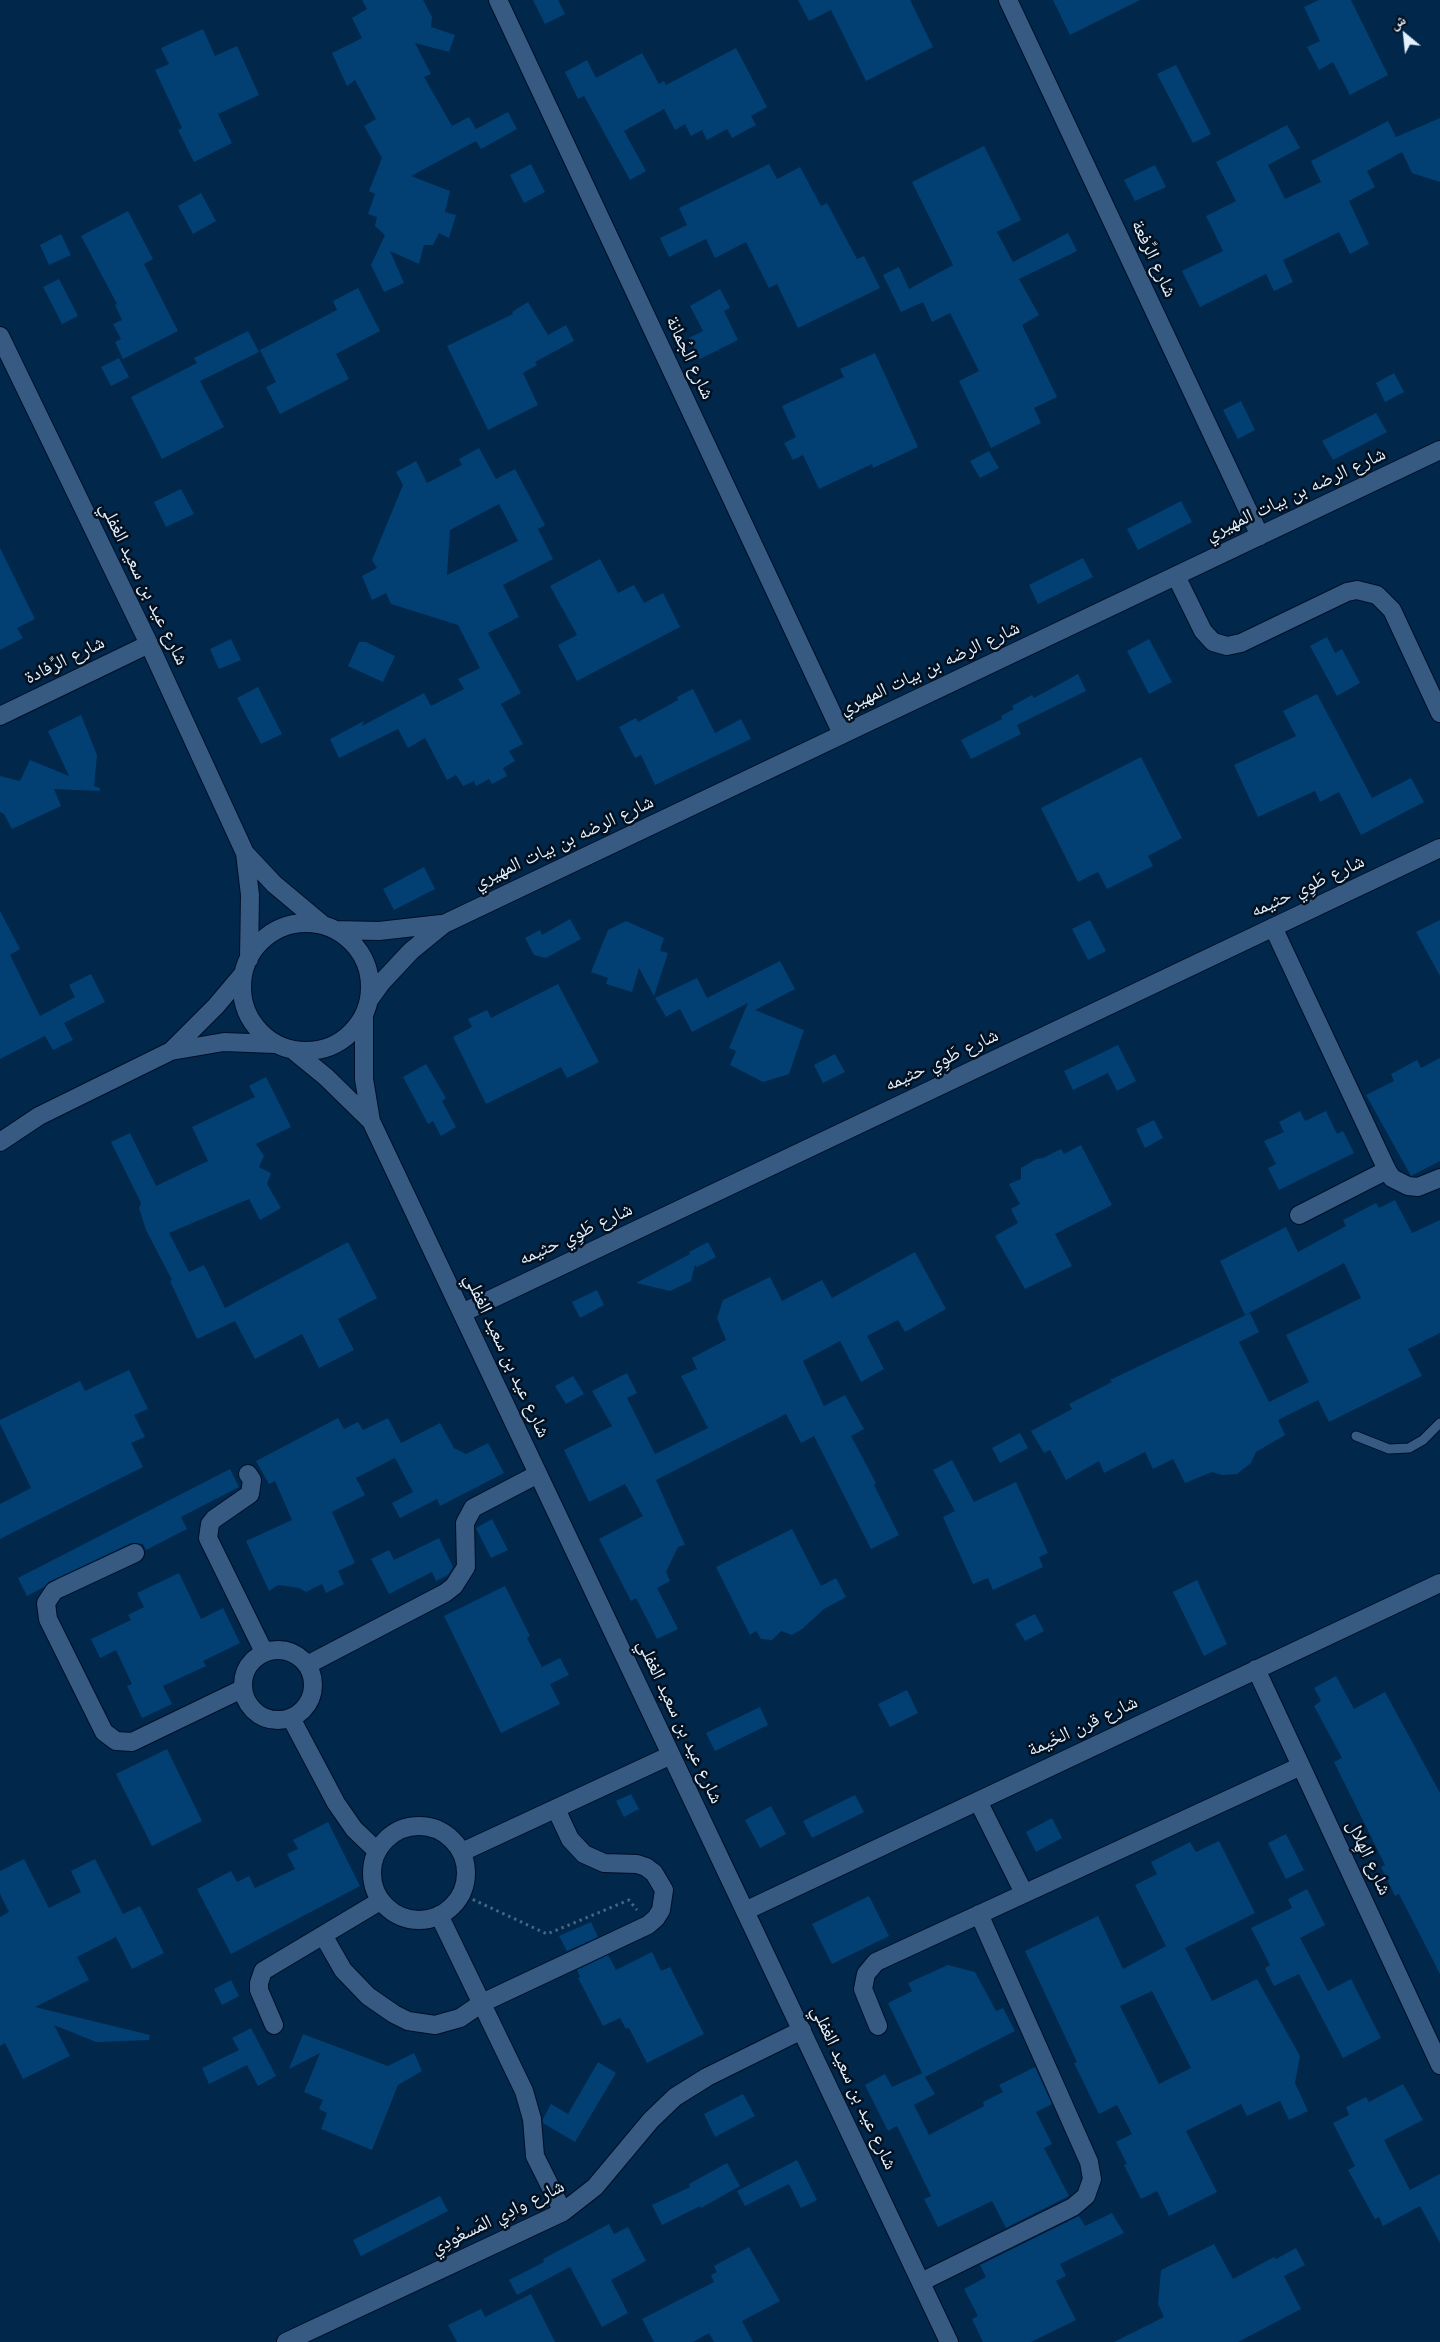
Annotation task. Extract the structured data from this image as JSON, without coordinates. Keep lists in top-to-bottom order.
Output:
{
  "streets": {
    "street": [
      "شارع الرِّفعة",
      "شارع الجُمانة",
      "شارع الرضه بن بيات المهيري",
      "شارع عيد بن سعيد الغفلي",
      "شارع الرِّفادة",
      "شارع طَوِي حثيمه",
      "شارع قرن الخَيمة",
      "شارع الهِلال",
      "شارع وادِي المَسعُودِي"
    ]
  },
  "crossings": [
    ["شارع الرِّفعة", "شارع الرضه بن بيات المهيري"],
    ["شارع الجُمانة", "شارع الرضه بن بيات المهيري"],
    ["شارع الرضه بن بيات المهيري", "شارع عيد بن سعيد الغفلي"],
    ["شارع عيد بن سعيد الغفلي", "شارع الرِّفادة"],
    ["شارع عيد بن سعيد الغفلي", "شارع طَوِي حثيمه"],
    ["شارع عيد بن سعيد الغفلي", "شارع قرن الخَيمة"],
    ["شارع عيد بن سعيد الغفلي", "شارع وادِي المَسعُودِي"],
    ["شارع قرن الخَيمة", "شارع الهِلال"]
  ],
  "north": "top left"
}
